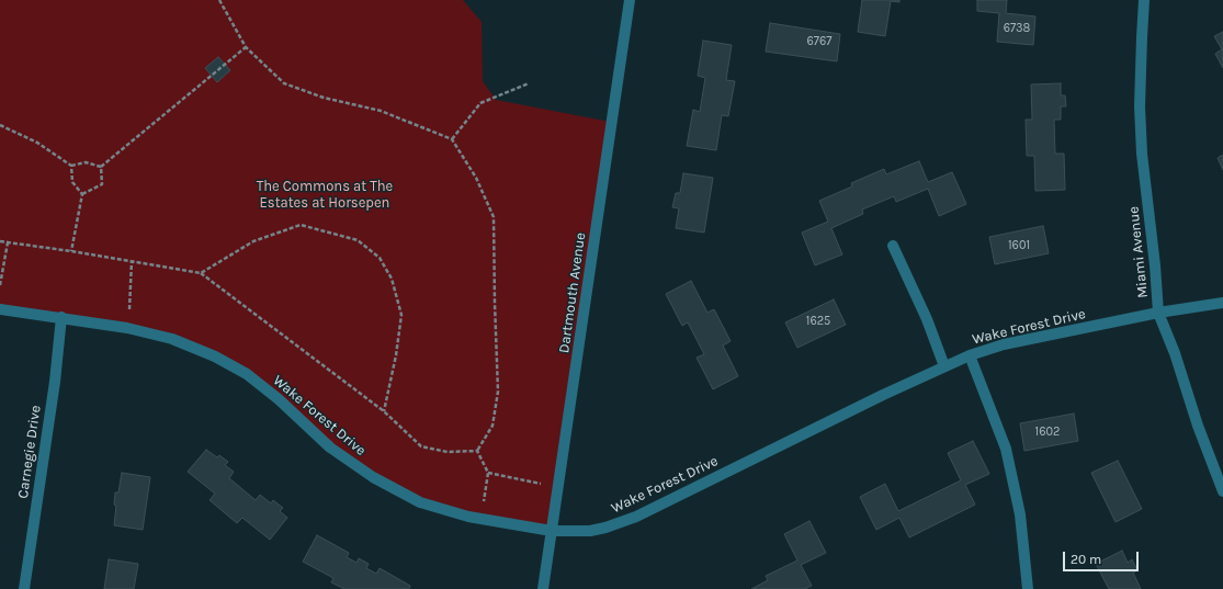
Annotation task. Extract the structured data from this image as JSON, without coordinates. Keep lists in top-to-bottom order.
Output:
{
  "streets": {
    "street": [
      "Miami Avenue",
      "Dartmouth Avenue",
      "Wake Forest Drive",
      "Carnegie Drive"
    ]
  },
  "crossings": [
    ["Miami Avenue", "Wake Forest Drive"],
    ["Dartmouth Avenue", "Wake Forest Drive"],
    ["Wake Forest Drive", "Carnegie Drive"]
  ],
  "parks": ["The Commons at The Estates at Horsepen"],
  "house_numbers": [
    "6738",
    "6767",
    "1601",
    "1625",
    "1602"
  ],
  "scale_bar": "20 m"
}
